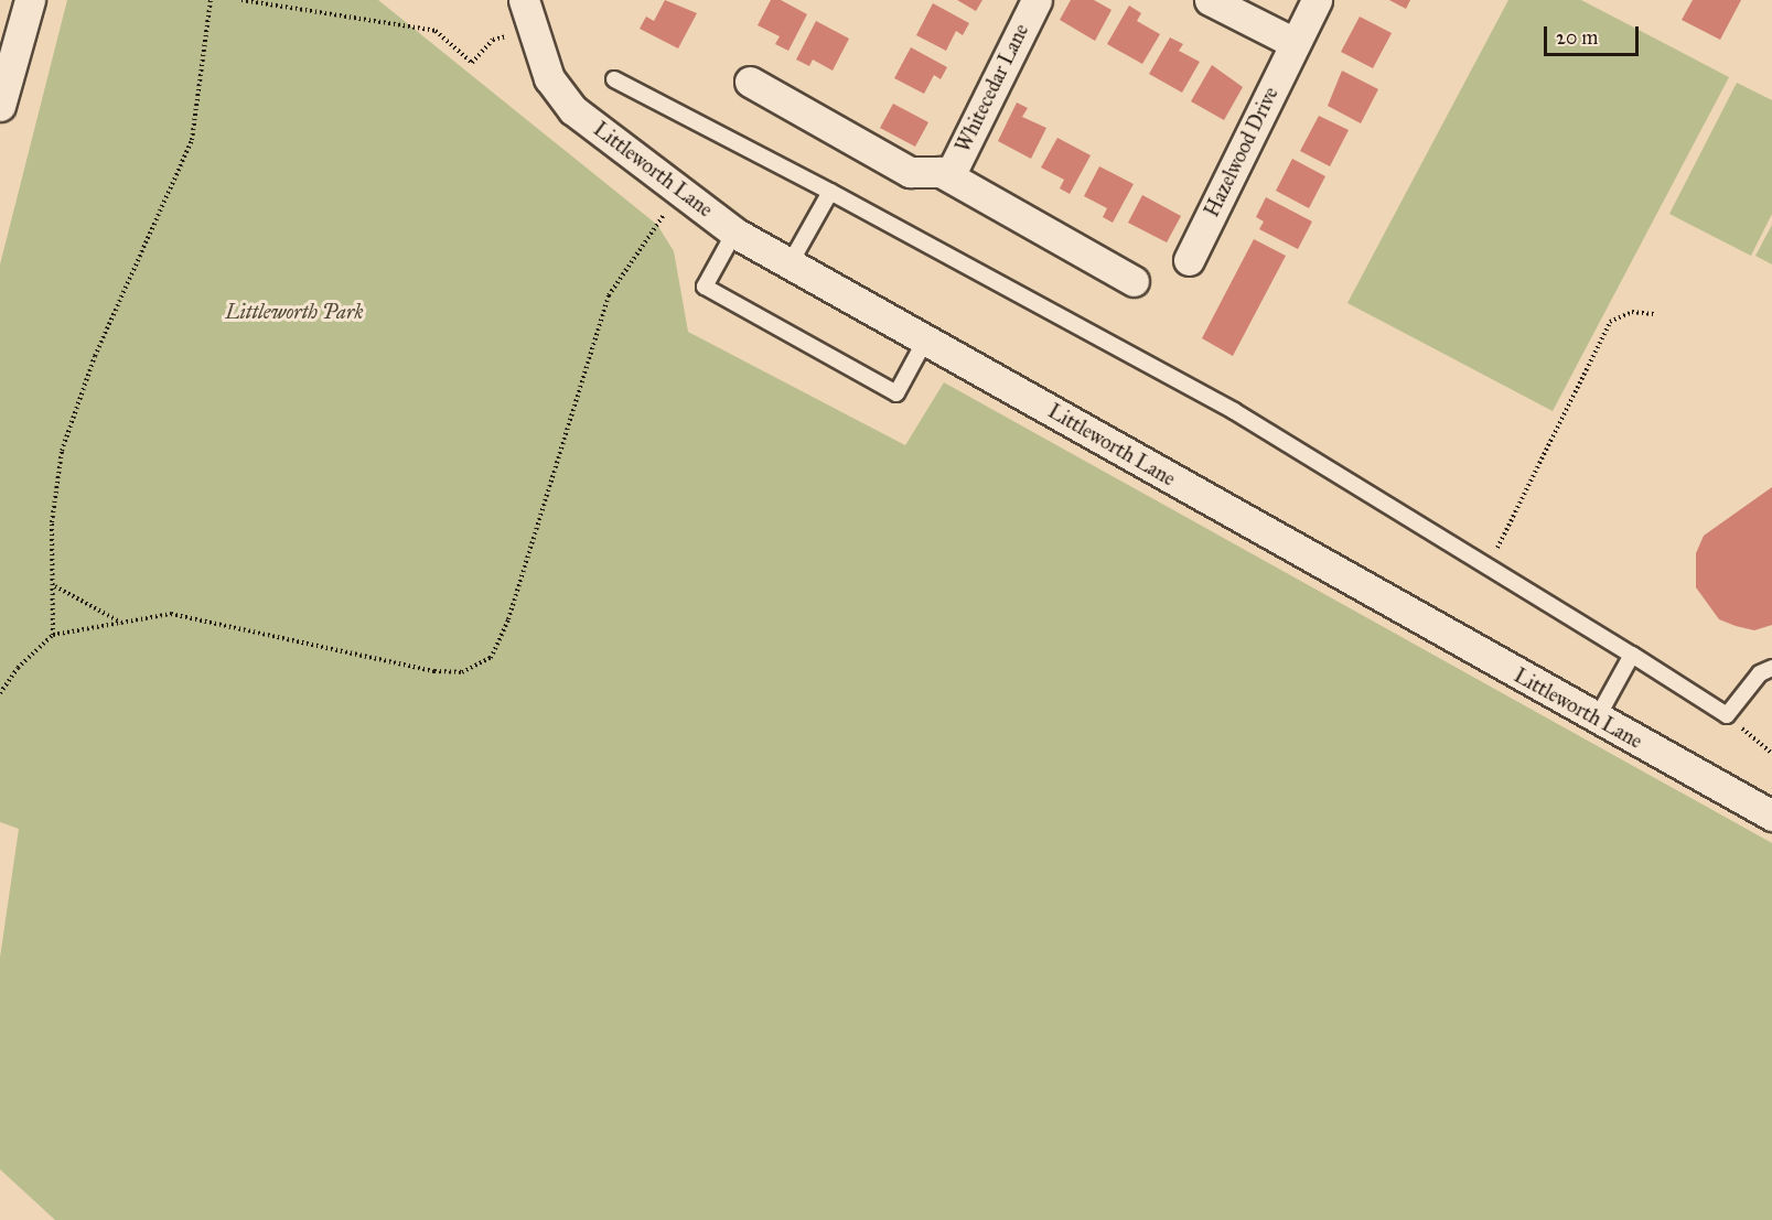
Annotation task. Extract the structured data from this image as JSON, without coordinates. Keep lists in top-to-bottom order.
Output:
{
  "streets": {
    "street": ["Whitecedar Lane", "Hazelwood Drive", "Littleworth Lane"]
  },
  "parks": ["Littleworth Park"],
  "scale_bar": "20 m"
}
